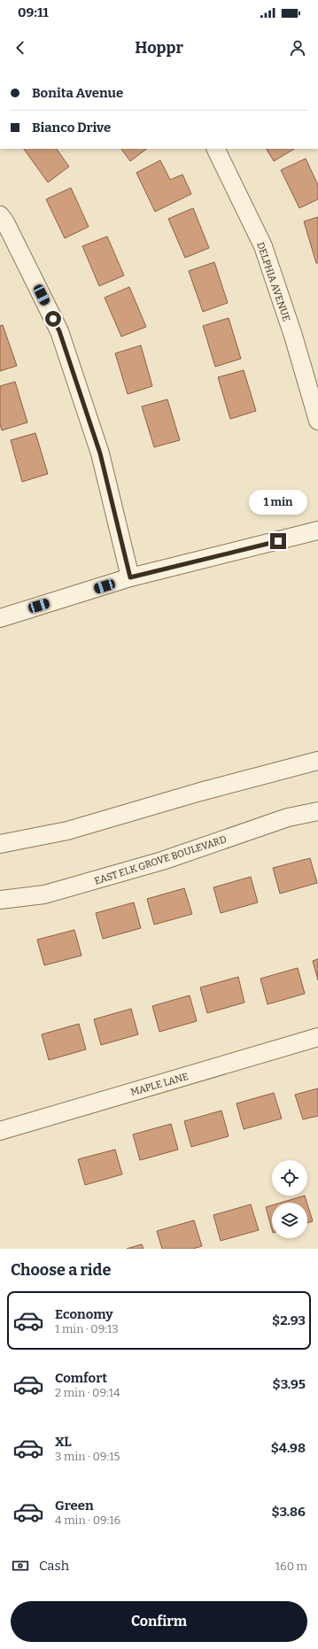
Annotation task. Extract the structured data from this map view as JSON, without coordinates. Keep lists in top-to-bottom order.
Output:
{
  "streets": {
    "street": ["DELPHIA AVENUE", "EAST ELK GROVE BOULEVARD", "MAPLE LANE"]
  },
  "page": {
    "status": "09:11",
    "header": "Hoppr",
    "banner": ["Bonita Avenue", "Bianco Drive"],
    "bubble": "1 min",
    "heading": "Choose a ride",
    "list": [
      {
        "name": "Economy",
        "note": "1 min · 09:13",
        "value": "$2.93"
      },
      {
        "name": "Comfort",
        "note": "2 min · 09:14",
        "value": "$3.95"
      },
      {
        "name": "XL",
        "note": "3 min · 09:15",
        "value": "$4.98"
      },
      {
        "name": "Green",
        "note": "4 min · 09:16",
        "value": "$3.86"
      }
    ],
    "pay": ["Cash", "160 m"],
    "buttons": "Confirm"
  }
}
